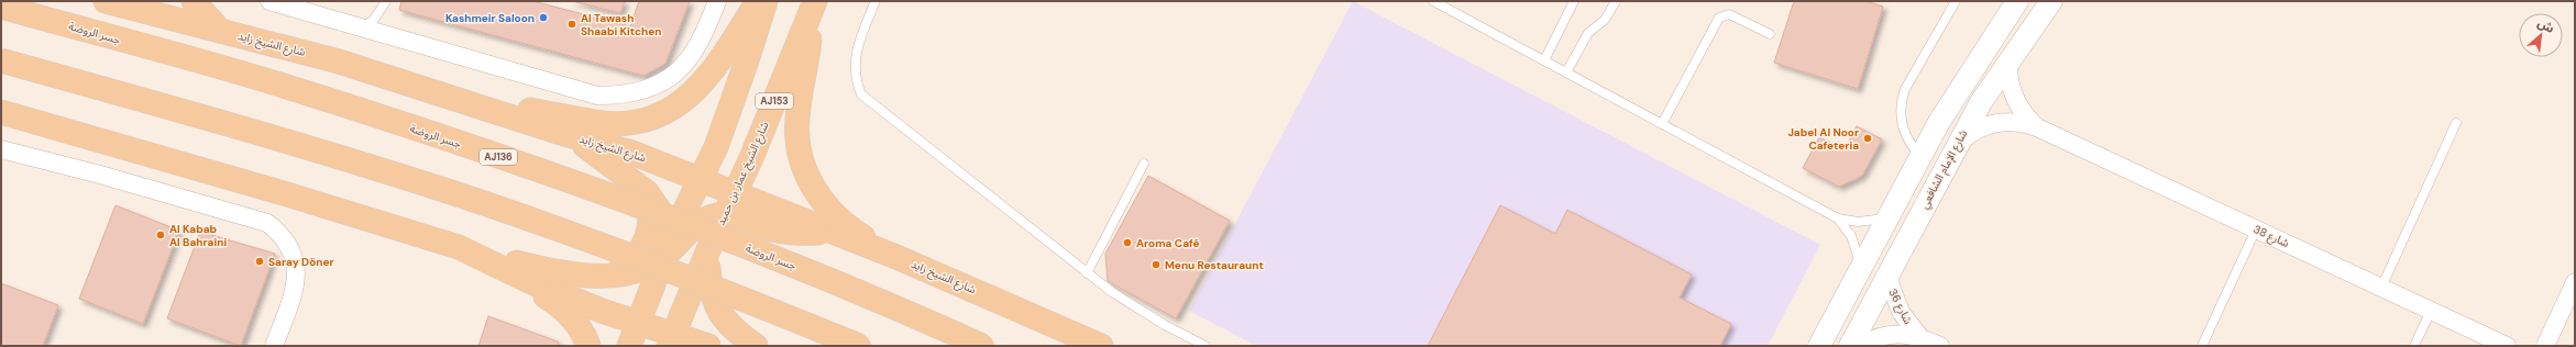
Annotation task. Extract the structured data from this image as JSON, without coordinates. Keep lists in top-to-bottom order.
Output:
{
  "streets": {
    "main road": [
      "جسر الروضة",
      "شارع الشيخ زايد",
      "AJ153",
      "AJ136",
      "شارع الشيخ عمار بن حميد"
    ],
    "street": ["شارع الإمام الشافعي", "شارع 38", "شارع 36"]
  },
  "crossings": [
    ["شارع الشيخ زايد", "شارع الشيخ عمار بن حميد"],
    ["شارع الإمام الشافعي", "شارع 38"],
    ["شارع الإمام الشافعي", "شارع 36"]
  ],
  "places": [
    "Kashmeir Saloon",
    "Al Tawash Shaabi Kitchen",
    "Jabel Al Noor Cafeteria",
    "Al Kabab Al Bahraini",
    "Aroma Café",
    "Saray Döner",
    "Menu Restauraunt"
  ],
  "north": "top right"
}
